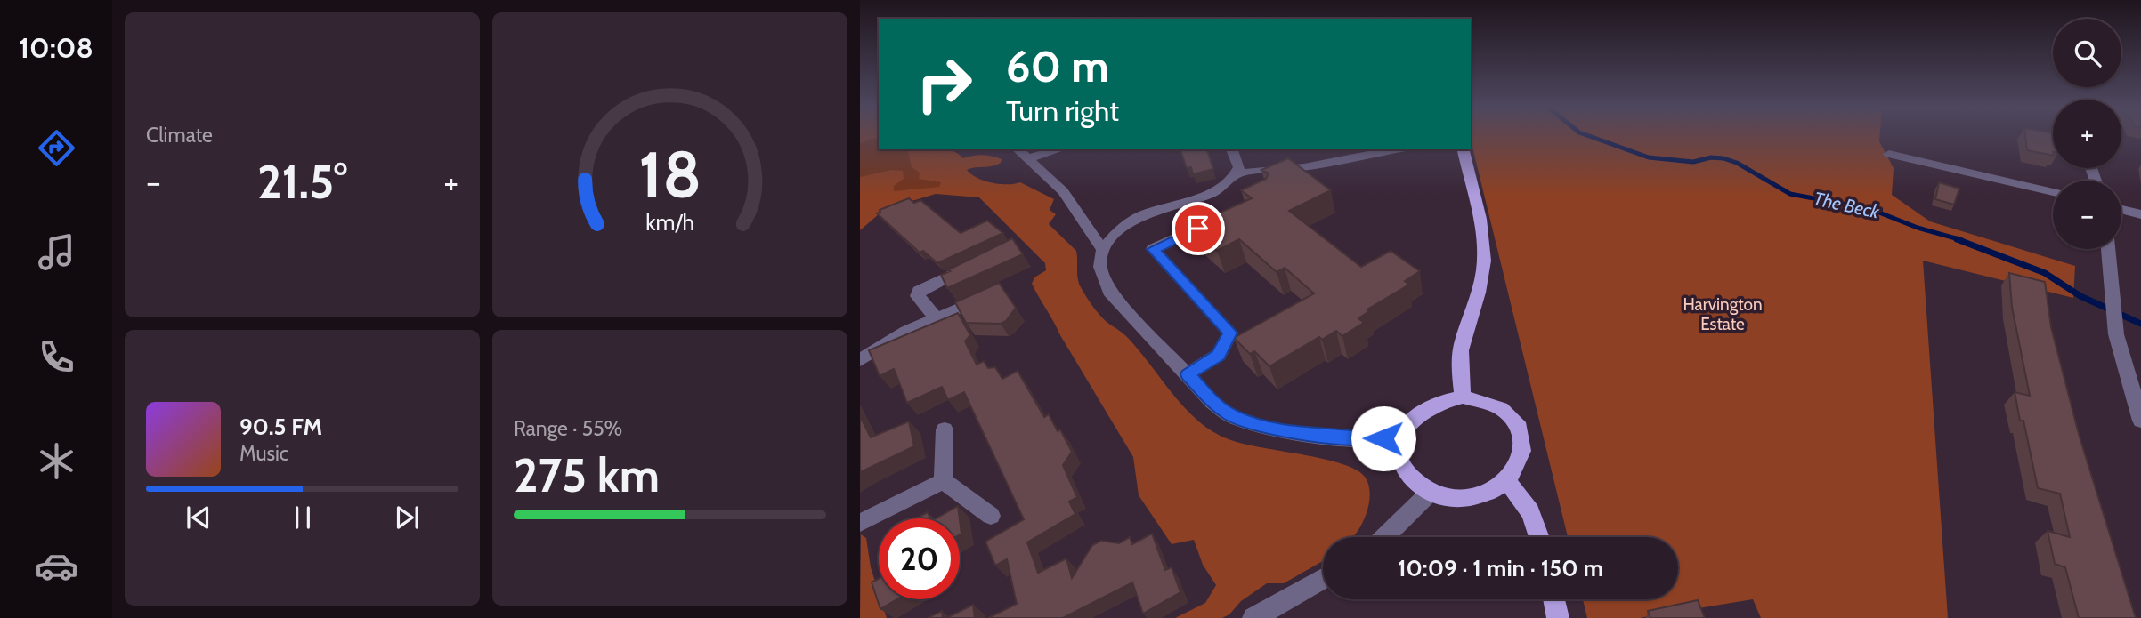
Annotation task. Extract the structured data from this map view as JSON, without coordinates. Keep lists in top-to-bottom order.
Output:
{
  "water": ["The Beck"],
  "parks": ["Harvington Estate"],
  "page": {
    "tabs": "10:08",
    "tile": [
      "Climate",
      ["Range · 55%", "275 km"]
    ],
    "map_buttons": ["+", "−"],
    "turn": ["60 m", "Turn right"],
    "heat": ["−", "21.5°", "+"],
    "song": ["90.5 FM", "Music"],
    "limit": "20",
    "trip": "10:09 · 1 min · 150 m",
    "gauge": ["18", "km/h"]
  }
}
